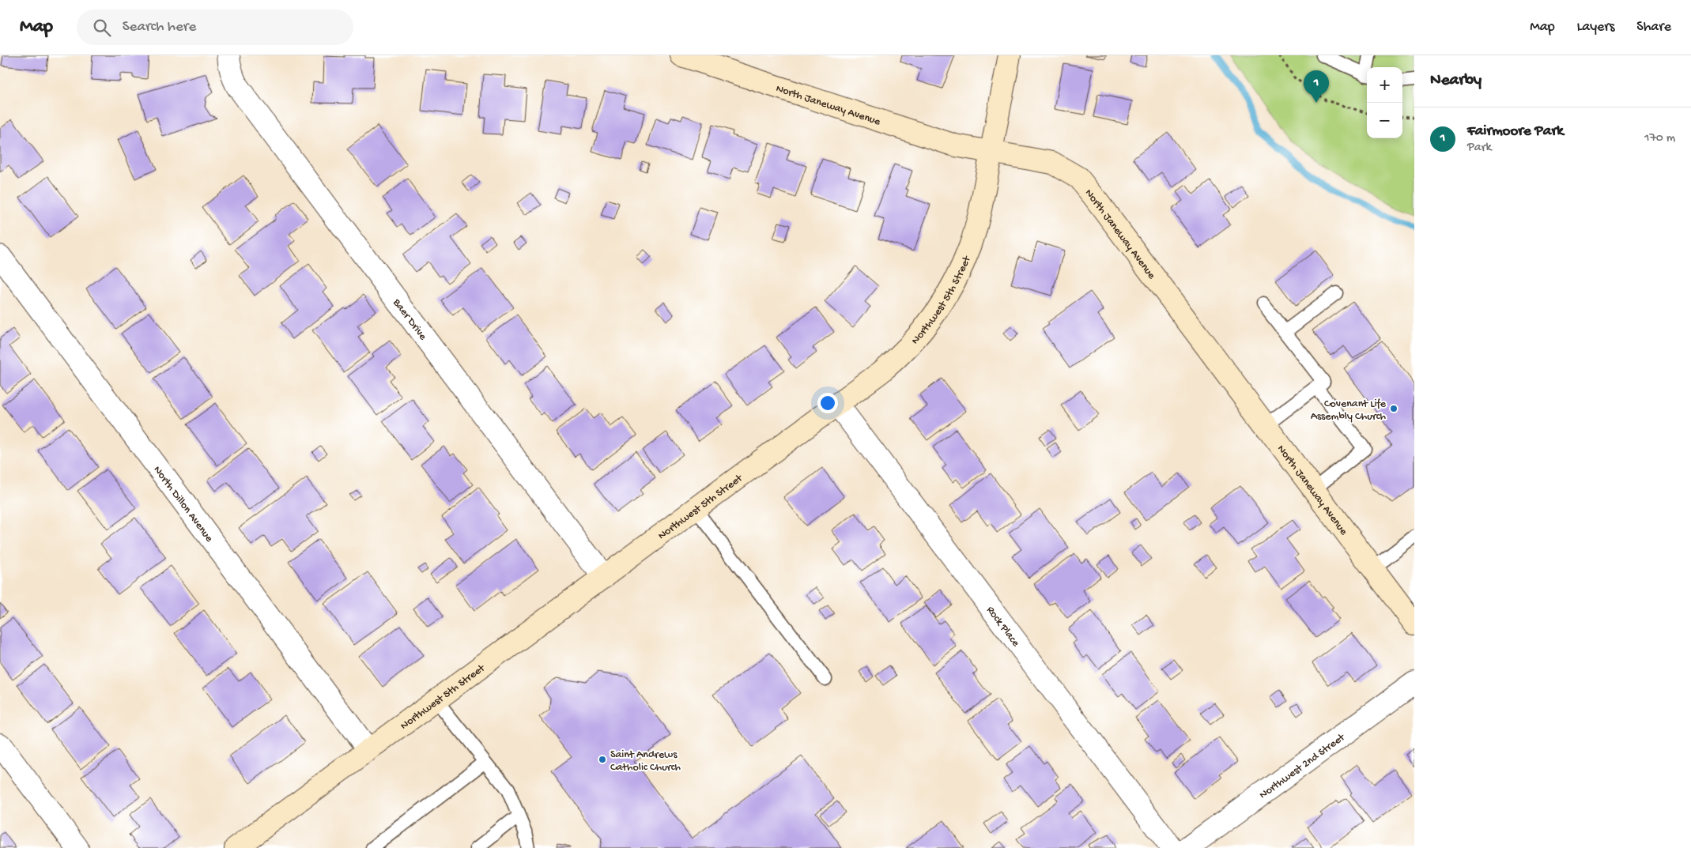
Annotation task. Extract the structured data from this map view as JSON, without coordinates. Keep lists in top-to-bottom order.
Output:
{
  "streets": {
    "street": [
      "North Janeway Avenue",
      "Northwest 5th Street",
      "Baer Drive",
      "North Dillon Avenue",
      "Rock Place",
      "Northwest 2nd Street"
    ]
  },
  "crossings": [
    ["North Janeway Avenue", "Northwest 5th Street"],
    ["Northwest 5th Street", "Baer Drive"],
    ["Northwest 5th Street", "North Dillon Avenue"],
    ["Northwest 5th Street", "Rock Place"]
  ],
  "places": ["Covenant Life Assembly Church", "Saint Andrews Catholic Church"],
  "page": {
    "header": "Map",
    "search": "Search here",
    "nav": ["Map", "Layers", "Share"],
    "heading": "Nearby",
    "map_buttons": ["+", "−"],
    "pins": "1",
    "list": [
      {
        "mark": "1",
        "name": "Fairmoore Park",
        "note": "Park",
        "value": "170 m"
      }
    ]
  }
}
